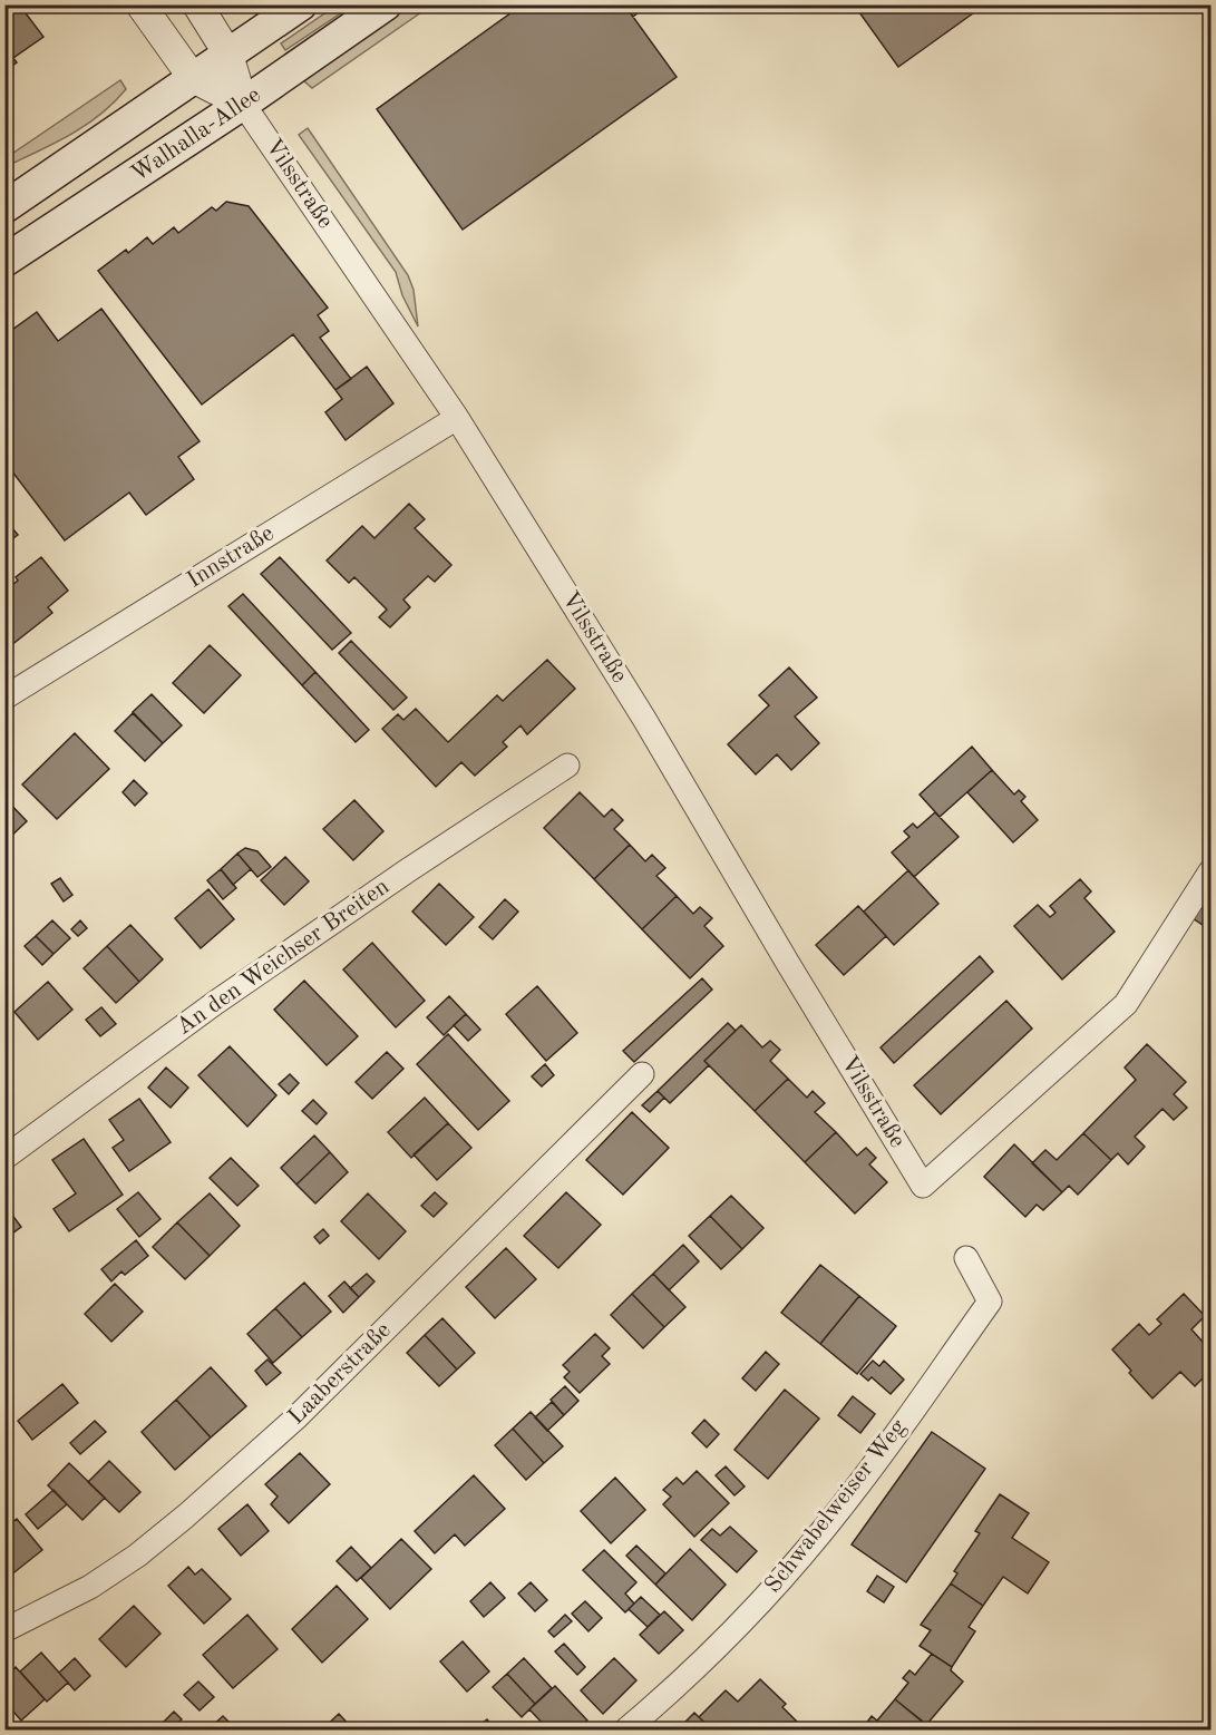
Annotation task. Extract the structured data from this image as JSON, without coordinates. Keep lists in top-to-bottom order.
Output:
{
  "streets": {
    "main road": ["Walhalla-Allee"],
    "street": [
      "Vilsstraße",
      "Innstraße",
      "An den Weichser Breiten",
      "Laaberstraße",
      "Schwabelweiser Weg"
    ]
  },
  "crossings": [
    ["Walhalla-Allee", "Vilsstraße"],
    ["Vilsstraße", "Innstraße"]
  ]
}
